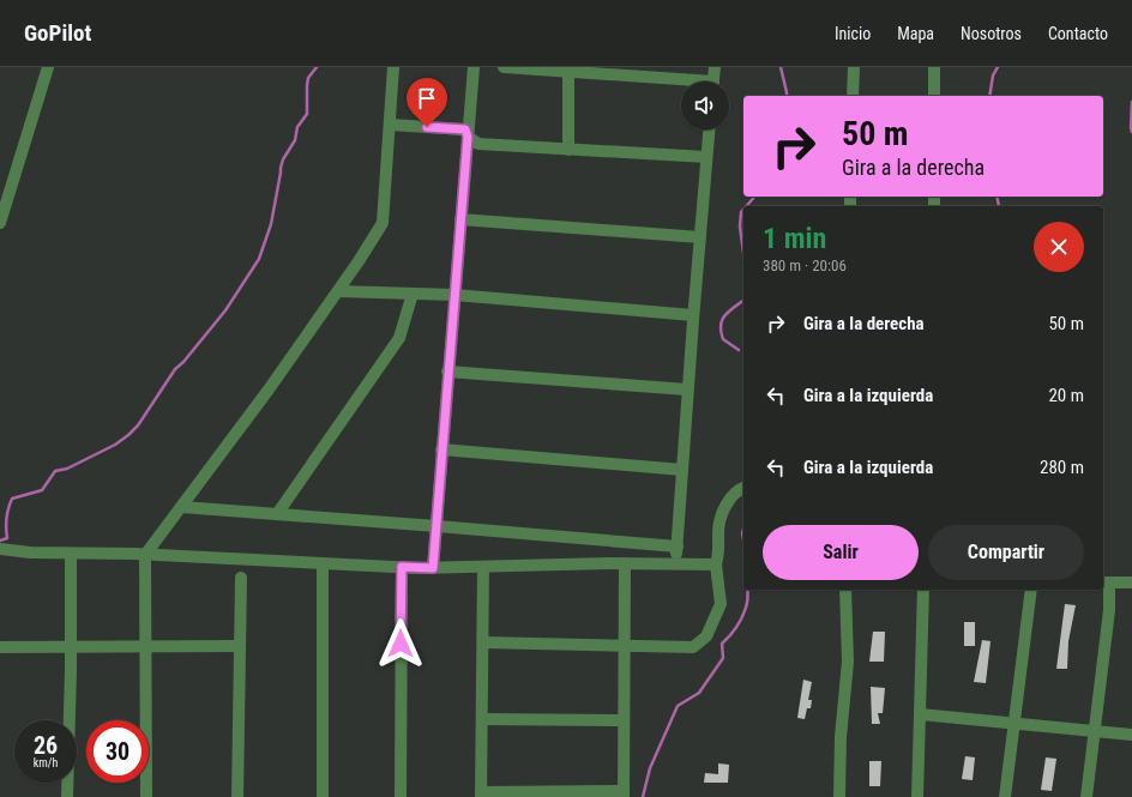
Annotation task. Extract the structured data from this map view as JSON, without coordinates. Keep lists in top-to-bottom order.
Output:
{
  "page": {
    "header": "GoPilot",
    "nav": [
      "Inicio",
      "Mapa",
      "Nosotros",
      "Contacto"
    ],
    "turn": ["50 m", "Gira a la derecha"],
    "heading": ["1 min", "380 m · 20:06"],
    "list": [
      {
        "name": "Gira a la derecha",
        "value": "50 m"
      },
      {
        "name": "Gira a la izquierda",
        "value": "20 m"
      },
      {
        "name": "Gira a la izquierda",
        "value": "280 m"
      }
    ],
    "buttons": ["Salir", "Compartir"],
    "speed": "26 km/h",
    "limit": "30"
  }
}
